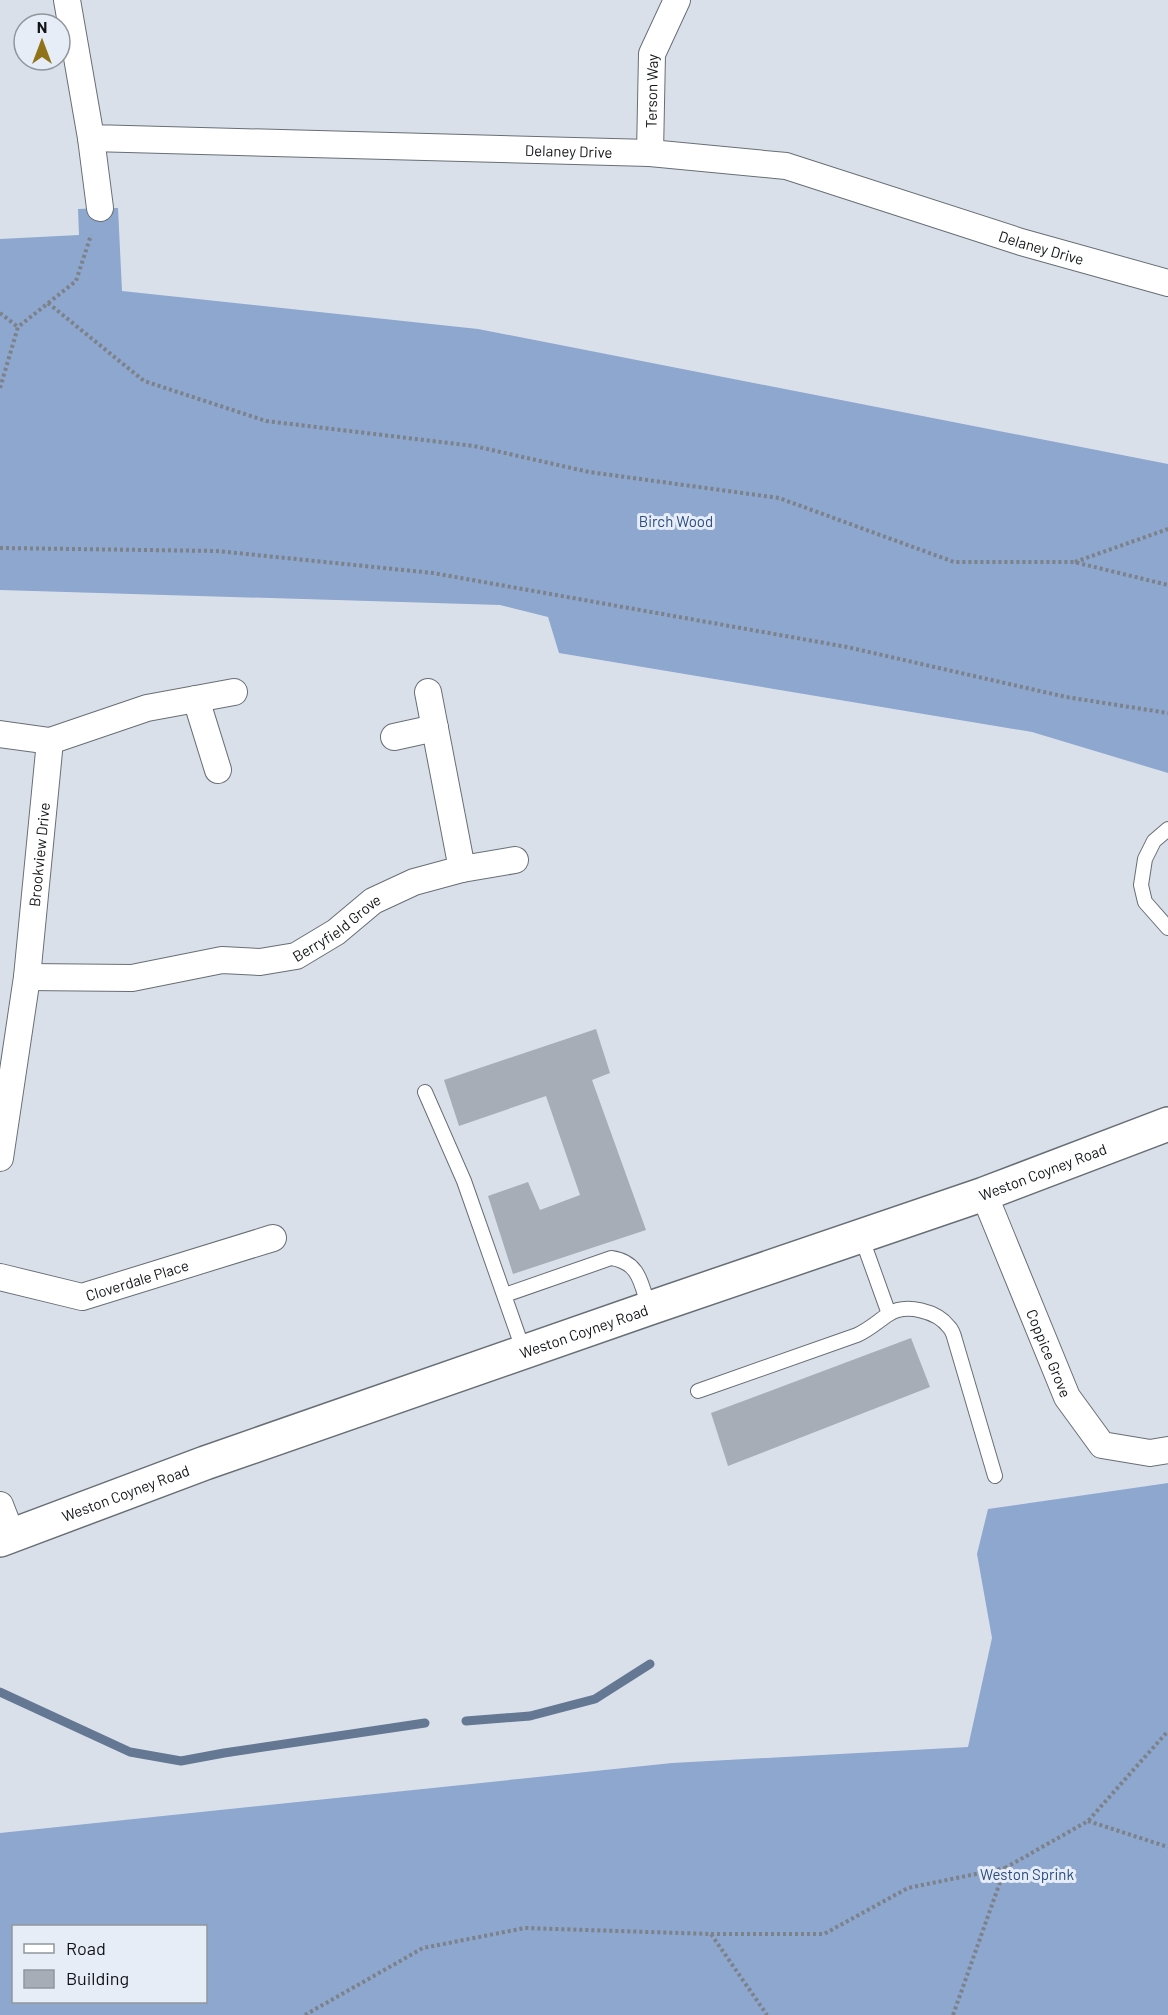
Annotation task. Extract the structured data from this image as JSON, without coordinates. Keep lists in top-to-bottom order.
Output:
{
  "streets": {
    "street": [
      "Terson Way",
      "Delaney Drive",
      "Brookview Drive",
      "Berryfield Grove",
      "Weston Coyney Road",
      "Cloverdale Place",
      "Coppice Grove"
    ]
  },
  "crossings": [
    ["Terson Way", "Delaney Drive"],
    ["Brookview Drive", "Berryfield Grove"],
    ["Weston Coyney Road", "Coppice Grove"]
  ],
  "parks": ["Birch Wood", "Weston Sprink"],
  "legend": ["Road", "Building"],
  "north": "top"
}
